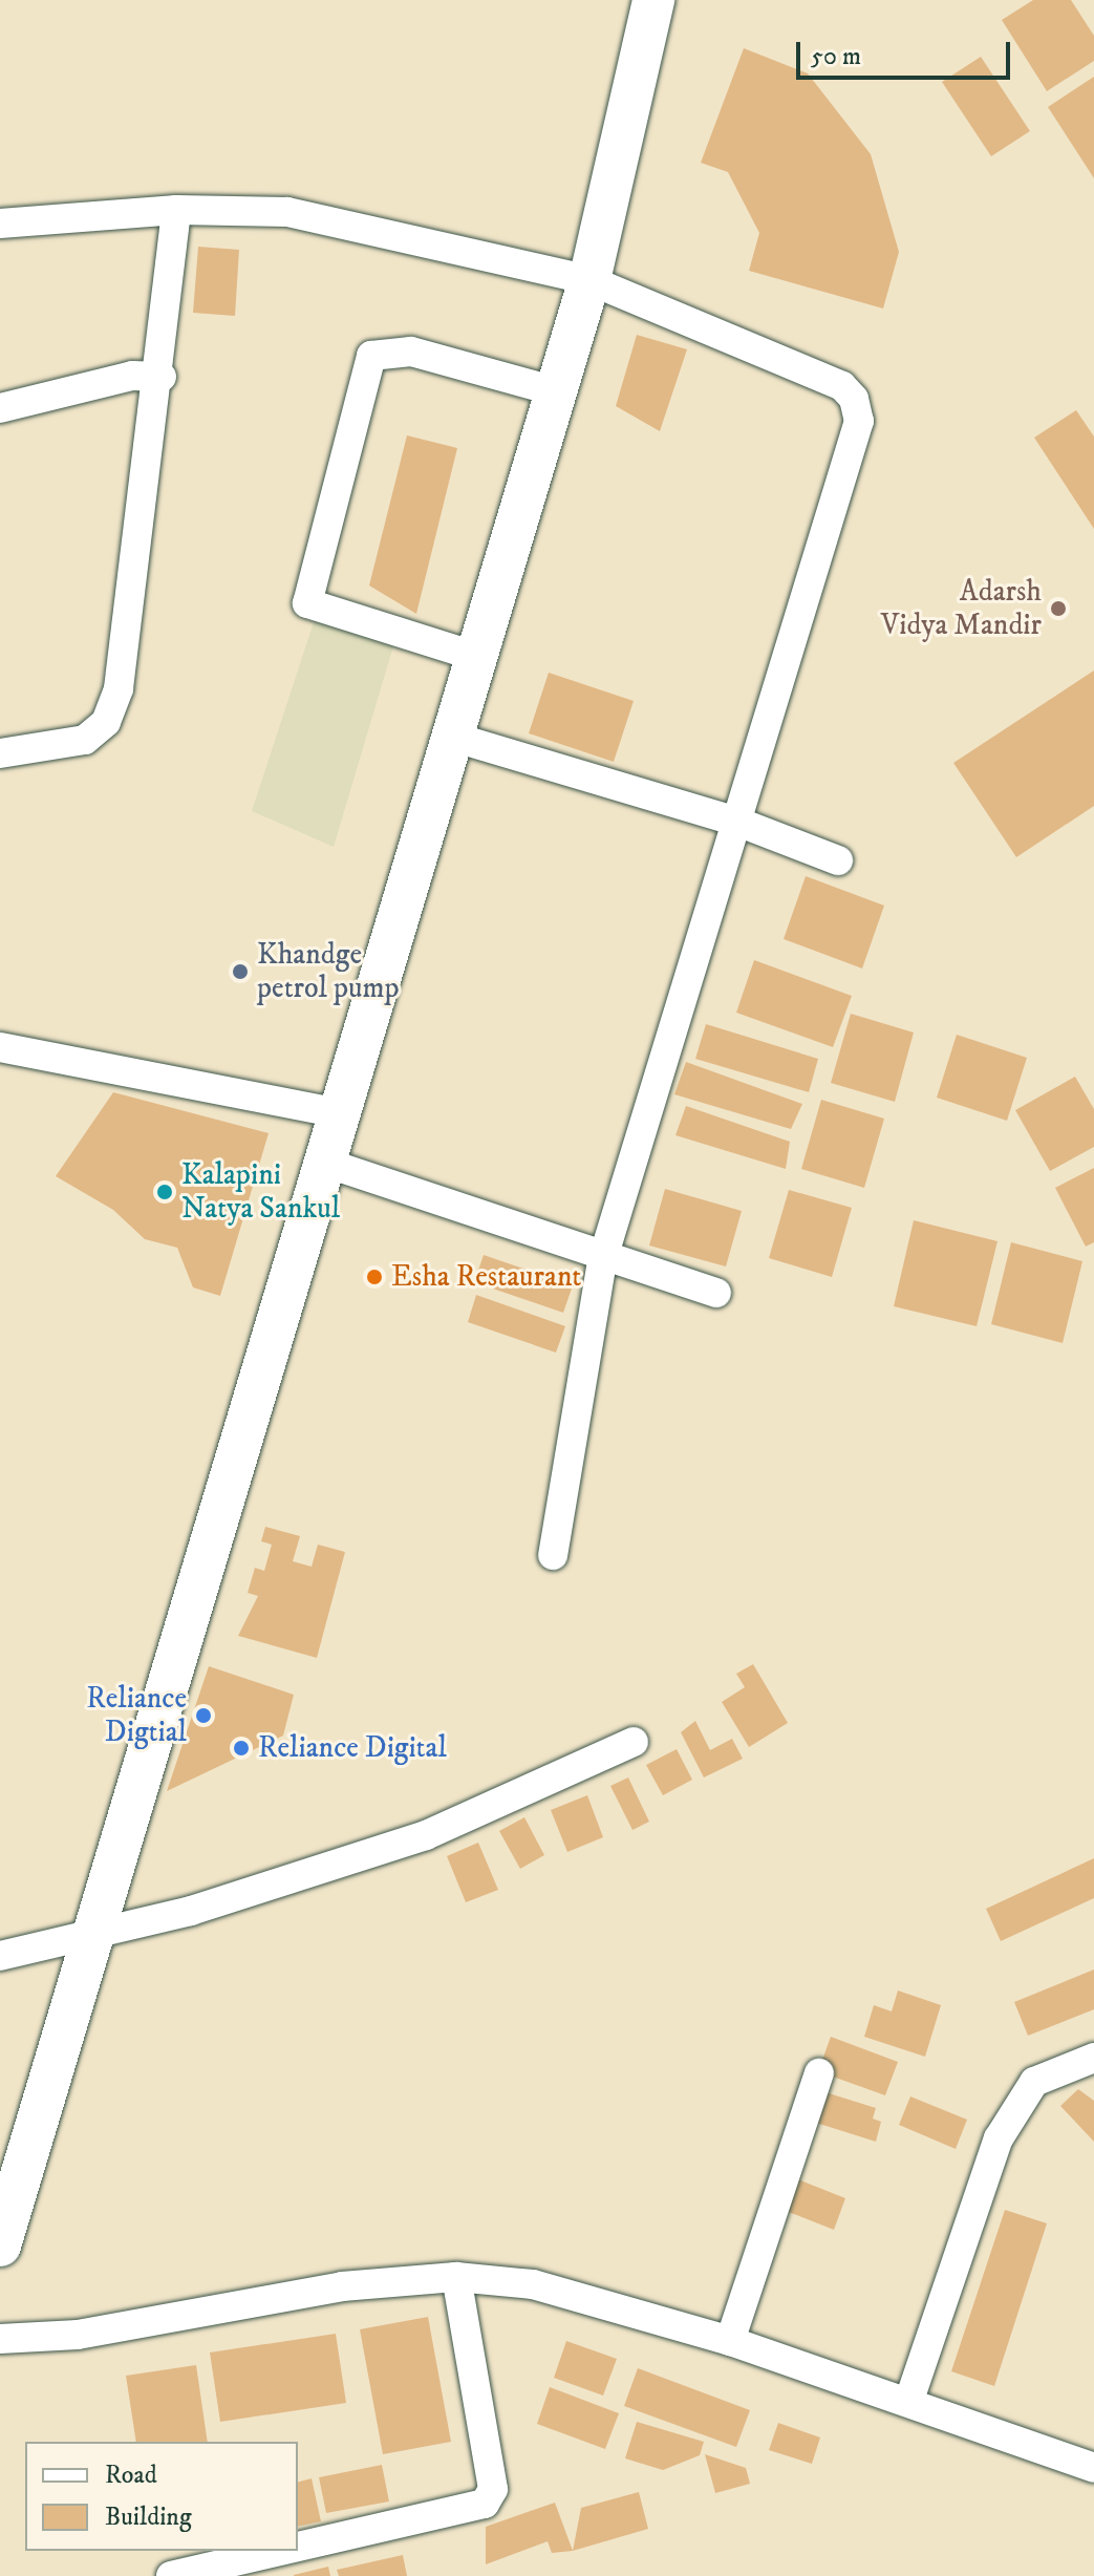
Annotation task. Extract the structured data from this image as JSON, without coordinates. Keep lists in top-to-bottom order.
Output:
{
  "places": [
    "Adarsh Vidya Mandir",
    "Khandge petrol pump",
    "Kalapini Natya Sankul",
    "Esha Restaurant",
    "Reliance Digtial",
    "Reliance Digital"
  ],
  "legend": ["Road", "Building"],
  "scale_bar": "50 m"
}
